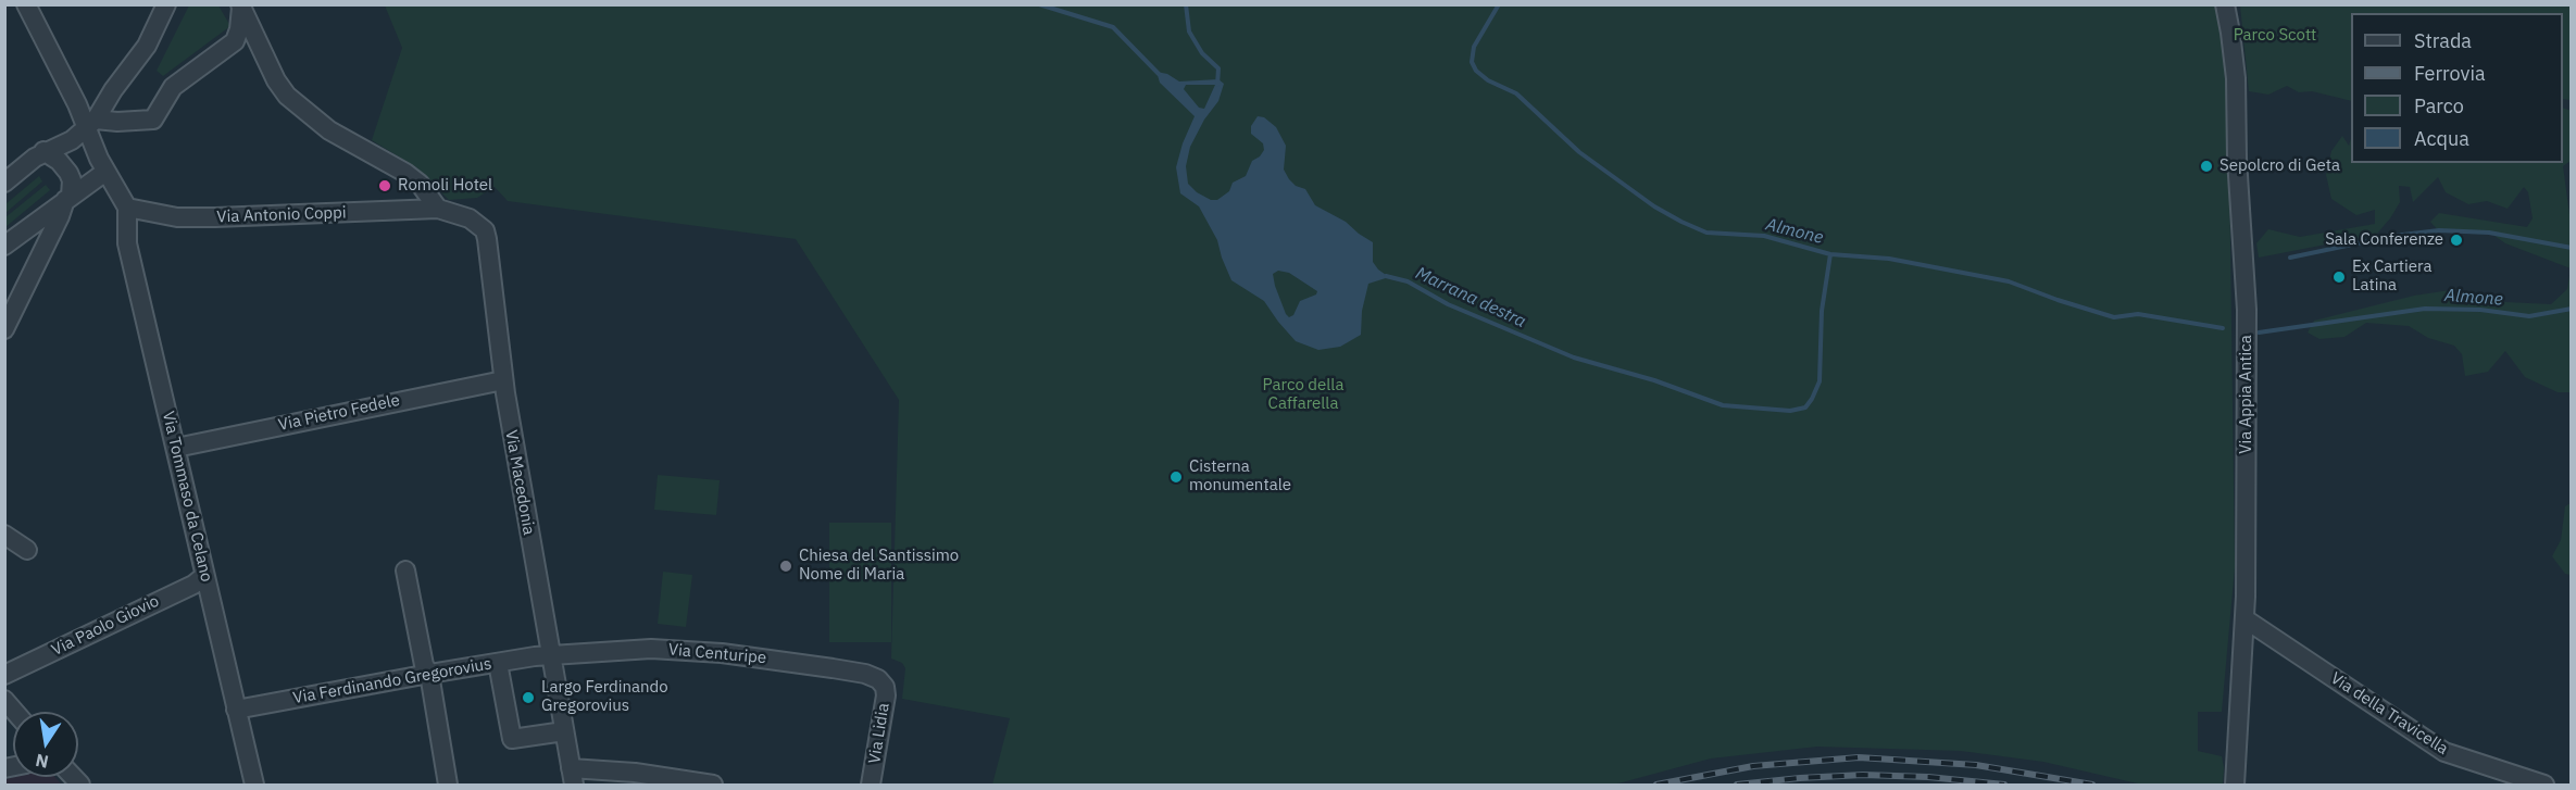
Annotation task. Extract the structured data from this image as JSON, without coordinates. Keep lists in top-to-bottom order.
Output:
{
  "streets": {
    "street": [
      "Via Antonio Coppi",
      "Via Appia Antica",
      "Via Pietro Fedele",
      "Via Macedonia",
      "Via Tommaso da Celano",
      "Via Paolo Giovio",
      "Via Centuripe",
      "Via Ferdinando Gregorovius",
      "Via della Travicella",
      "Via Lidia"
    ]
  },
  "crossings": [
    ["Via Antonio Coppi", "Via Macedonia"],
    ["Via Antonio Coppi", "Via Tommaso da Celano"],
    ["Via Appia Antica", "Via della Travicella"],
    ["Via Pietro Fedele", "Via Macedonia"],
    ["Via Pietro Fedele", "Via Tommaso da Celano"],
    ["Via Macedonia", "Via Centuripe"],
    ["Via Macedonia", "Via Ferdinando Gregorovius"],
    ["Via Tommaso da Celano", "Via Paolo Giovio"],
    ["Via Tommaso da Celano", "Via Ferdinando Gregorovius"],
    ["Via Centuripe", "Via Ferdinando Gregorovius"],
    ["Via Centuripe", "Via Lidia"]
  ],
  "water": ["Almone", "Marrana destra"],
  "parks": ["Parco Scott", "Parco della Caffarella"],
  "places": [
    "Sepolcro di Geta",
    "Romoli Hotel",
    "Sala Conferenze",
    "Ex Cartiera Latina",
    "Cisterna monumentale",
    "Chiesa del Santissimo Nome di Maria",
    "Largo Ferdinando Gregorovius"
  ],
  "legend": [
    "Strada",
    "Ferrovia",
    "Parco",
    "Acqua"
  ],
  "north": "bottom"
}
